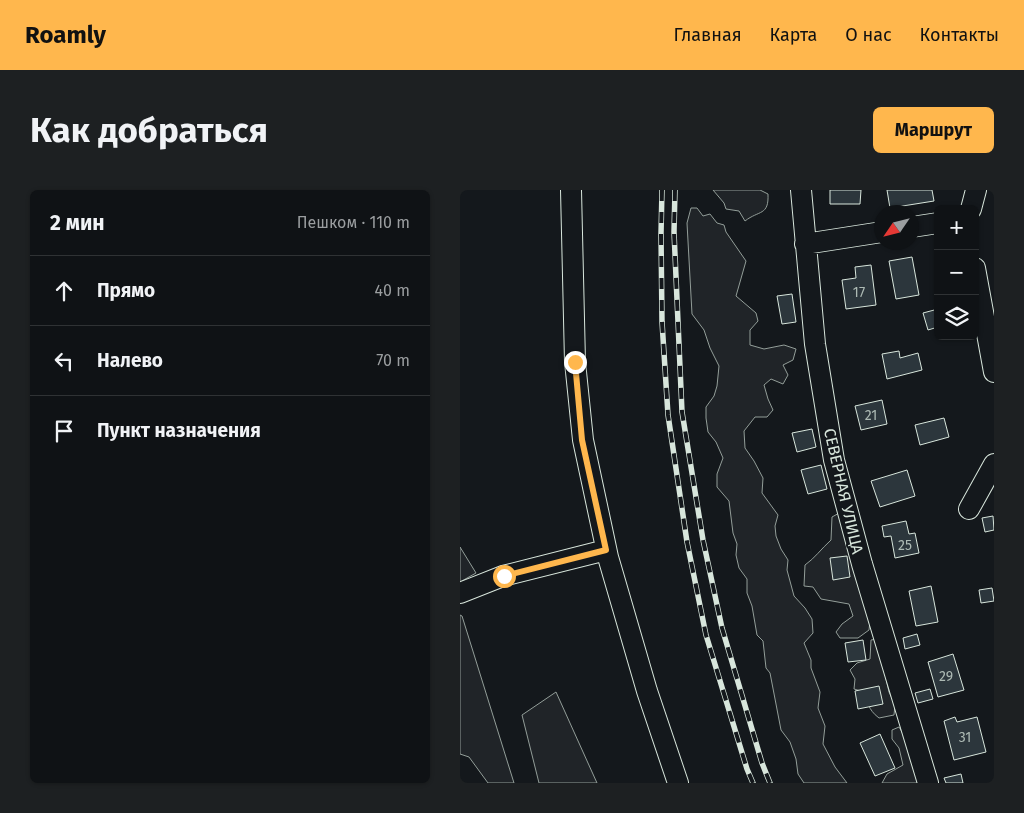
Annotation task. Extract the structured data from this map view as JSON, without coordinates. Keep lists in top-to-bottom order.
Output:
{
  "streets": {
    "street": ["СЕВЕРНАЯ УЛИЦА"]
  },
  "house_numbers": [
    "17",
    "21",
    "25",
    "29",
    "31"
  ],
  "north": "bottom left",
  "page": {
    "header": "Roamly",
    "nav": [
      "Главная",
      "Карта",
      "О нас",
      "Контакты"
    ],
    "buttons": "Маршрут",
    "title": "Как добраться",
    "heading": ["2 мин", "Пешком · 110 m"],
    "map_buttons": ["+", "−"],
    "list": [
      ["Прямо", "40 m"],
      ["Налево", "70 m"],
      "Пункт назначения"
    ]
  }
}
